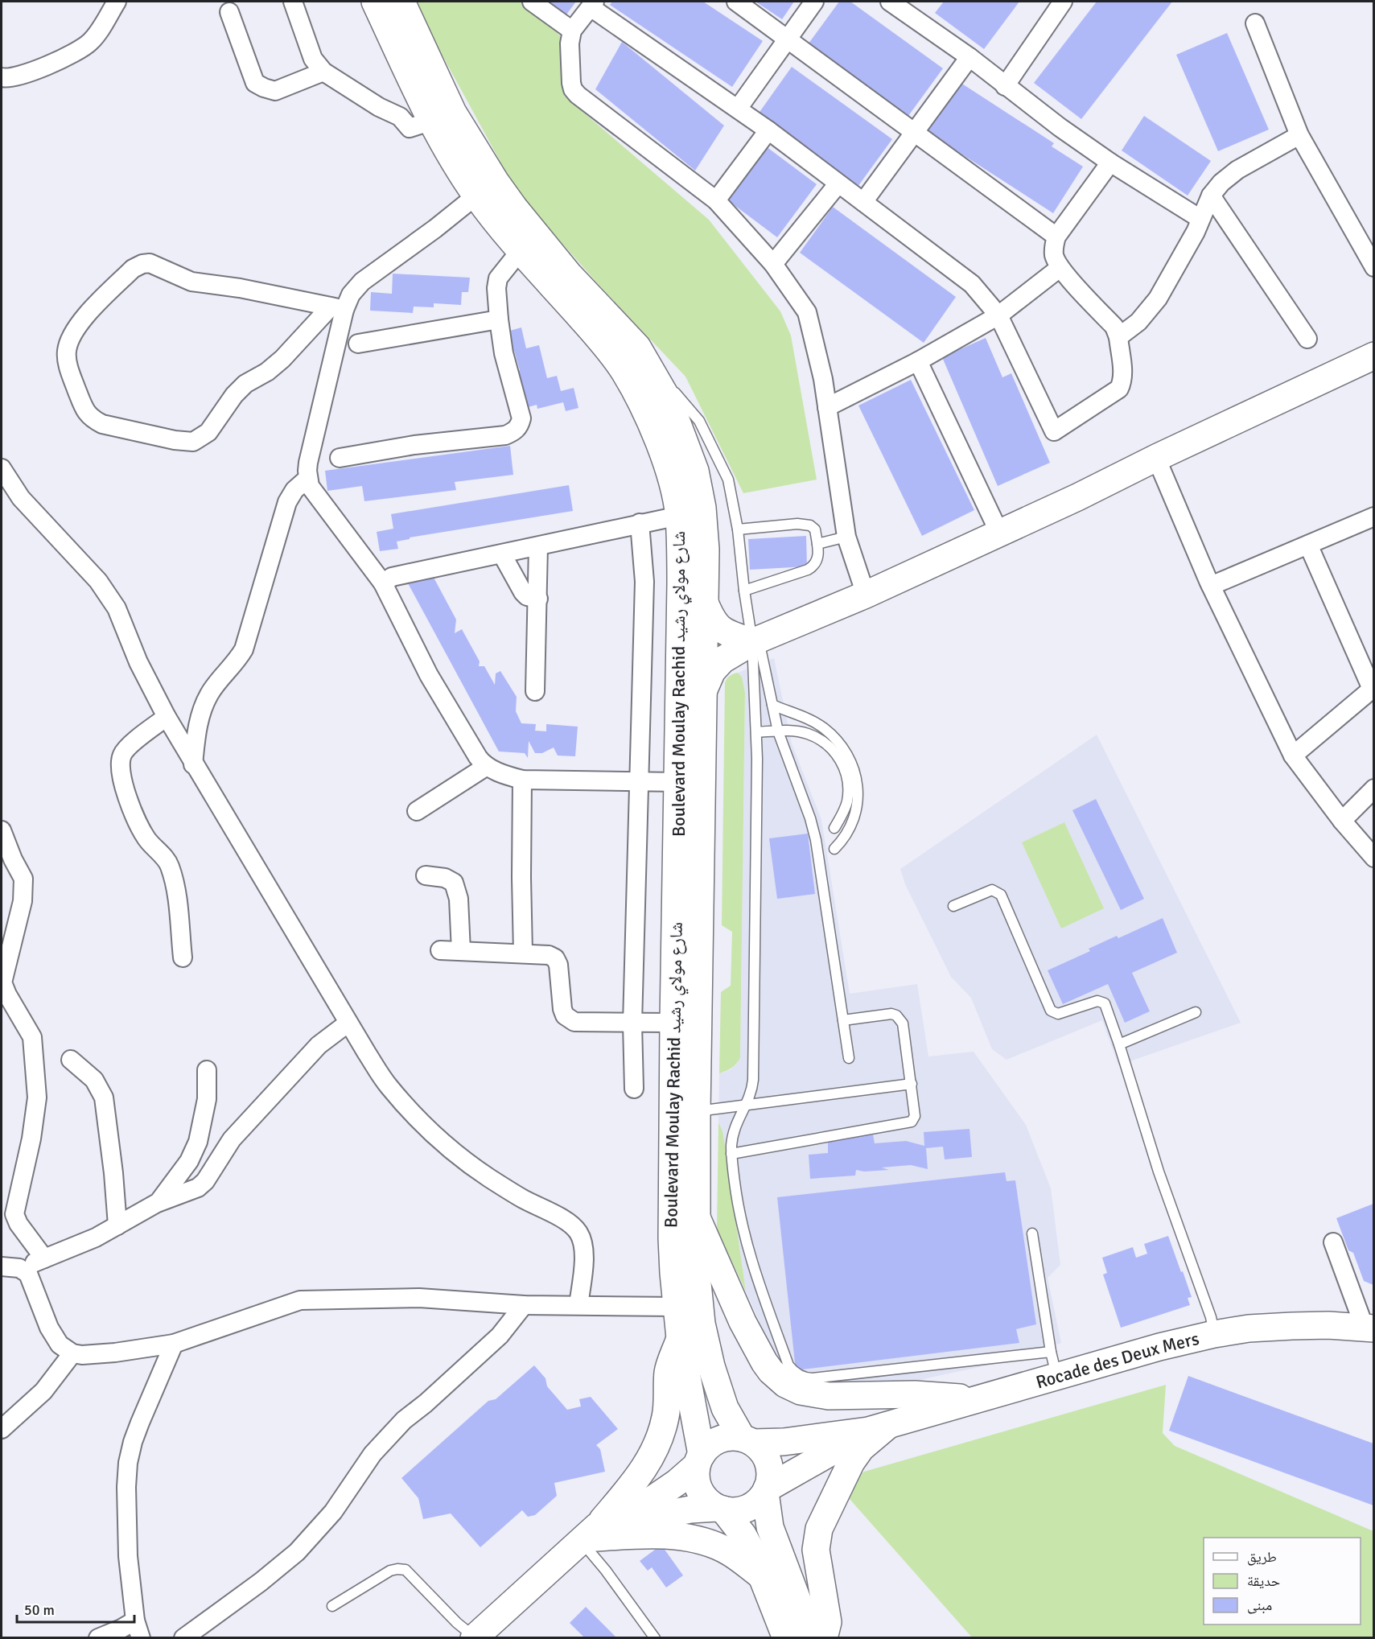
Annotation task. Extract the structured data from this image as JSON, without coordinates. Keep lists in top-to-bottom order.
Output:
{
  "streets": {
    "main road": ["Boulevard Moulay Rachid شارع مولاي رشيد", "Rocade des Deux Mers"]
  },
  "crossings": [
    ["Boulevard Moulay Rachid شارع مولاي رشيد", "Rocade des Deux Mers"]
  ],
  "legend": ["طريق", "حديقة", "مبنى"],
  "scale_bar": "50 m"
}
